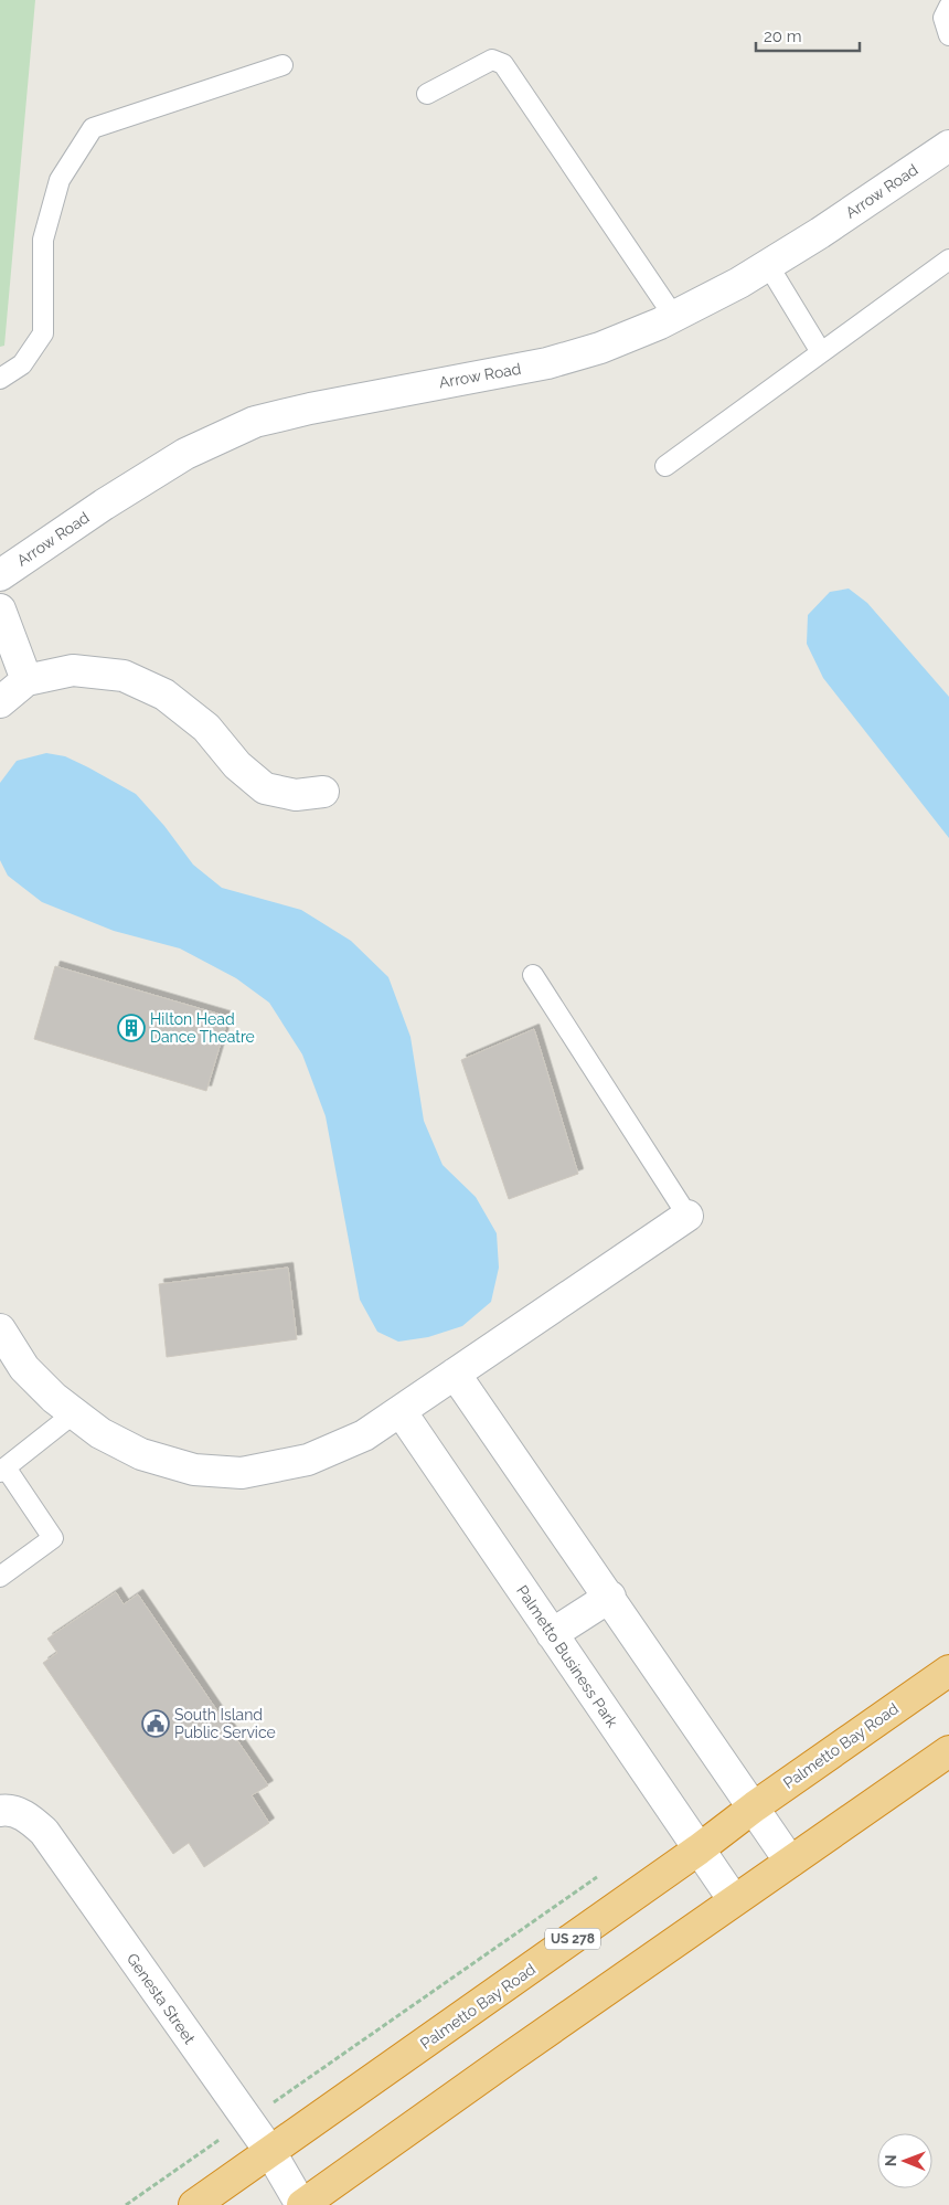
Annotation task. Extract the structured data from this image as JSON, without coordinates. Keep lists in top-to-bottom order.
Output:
{
  "streets": {
    "highway": ["Palmetto Bay Road", "US 278"],
    "street": ["Arrow Road", "Palmetto Business Park", "Genesta Street"]
  },
  "crossings": [
    ["Palmetto Business Park", "Palmetto Bay Road"],
    ["Palmetto Bay Road", "Genesta Street"]
  ],
  "places": {
    "building": ["Hilton Head Dance Theatre"],
    "public building": ["South Island Public Service"]
  },
  "scale_bar": "20 m",
  "north": "left"
}
